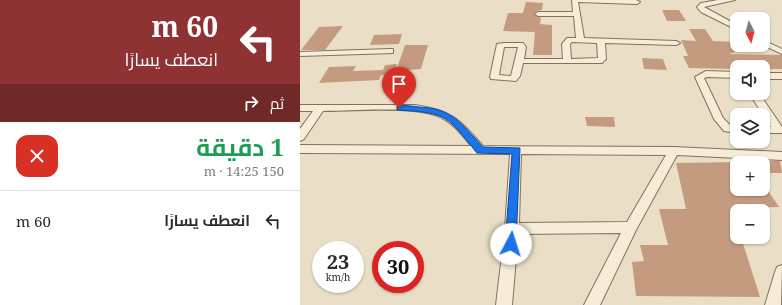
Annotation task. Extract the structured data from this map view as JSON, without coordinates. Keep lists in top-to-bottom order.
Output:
{
  "north": "bottom",
  "page": {
    "turn": ["60 m", "انعطف يسارًا"],
    "map_buttons": ["+", "−"],
    "then": "ثم",
    "heading": ["1 دقيقة", "150 m · 14:25"],
    "list": [
      {
        "name": "انعطف يسارًا",
        "value": "60 m"
      }
    ],
    "speed": "23 km/h",
    "limit": "30"
  }
}
